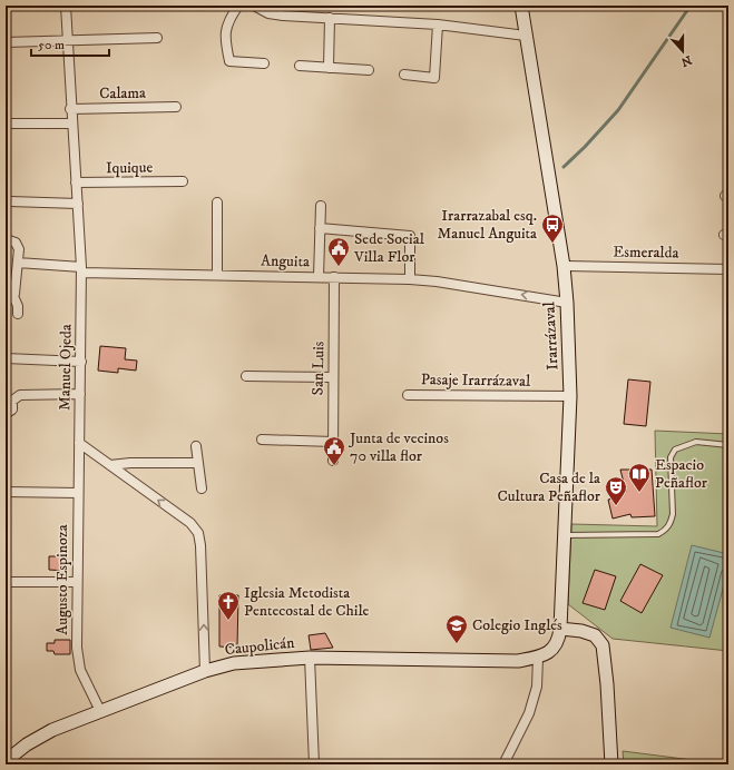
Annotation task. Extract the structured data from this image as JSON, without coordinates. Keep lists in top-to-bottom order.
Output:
{
  "streets": {
    "main road": ["Irarrázaval", "Caupolicán"],
    "street": [
      "Calama",
      "Iquique",
      "Esmeralda",
      "Anguita",
      "Manuel Ojeda",
      "San Luis",
      "Pasaje Irarrázaval",
      "Augusto Espinoza"
    ]
  },
  "crossings": [
    ["Calama", "Manuel Ojeda"],
    ["Iquique", "Manuel Ojeda"],
    ["Esmeralda", "Irarrázaval"],
    ["Anguita", "Irarrázaval"],
    ["Anguita", "Manuel Ojeda"],
    ["Anguita", "San Luis"],
    ["Irarrázaval", "Pasaje Irarrázaval"],
    ["Irarrázaval", "Caupolicán"],
    ["Manuel Ojeda", "Augusto Espinoza"],
    ["Augusto Espinoza", "Caupolicán"]
  ],
  "places": {
    "bus stop": ["Irarrazabal esq. Manuel Anguita"],
    "public building": ["Sede Social Villa Flor", "Junta de vecinos 70 villa flor"],
    "library": ["Espacio Peñaflor"],
    "theatre": ["Casa de la Cultura Peñaflor"],
    "church": ["Iglesia Metodista Pentecostal de Chile"],
    "school or university": ["Colegio Inglés"]
  },
  "scale_bar": "50 m",
  "north": "bottom"
}
